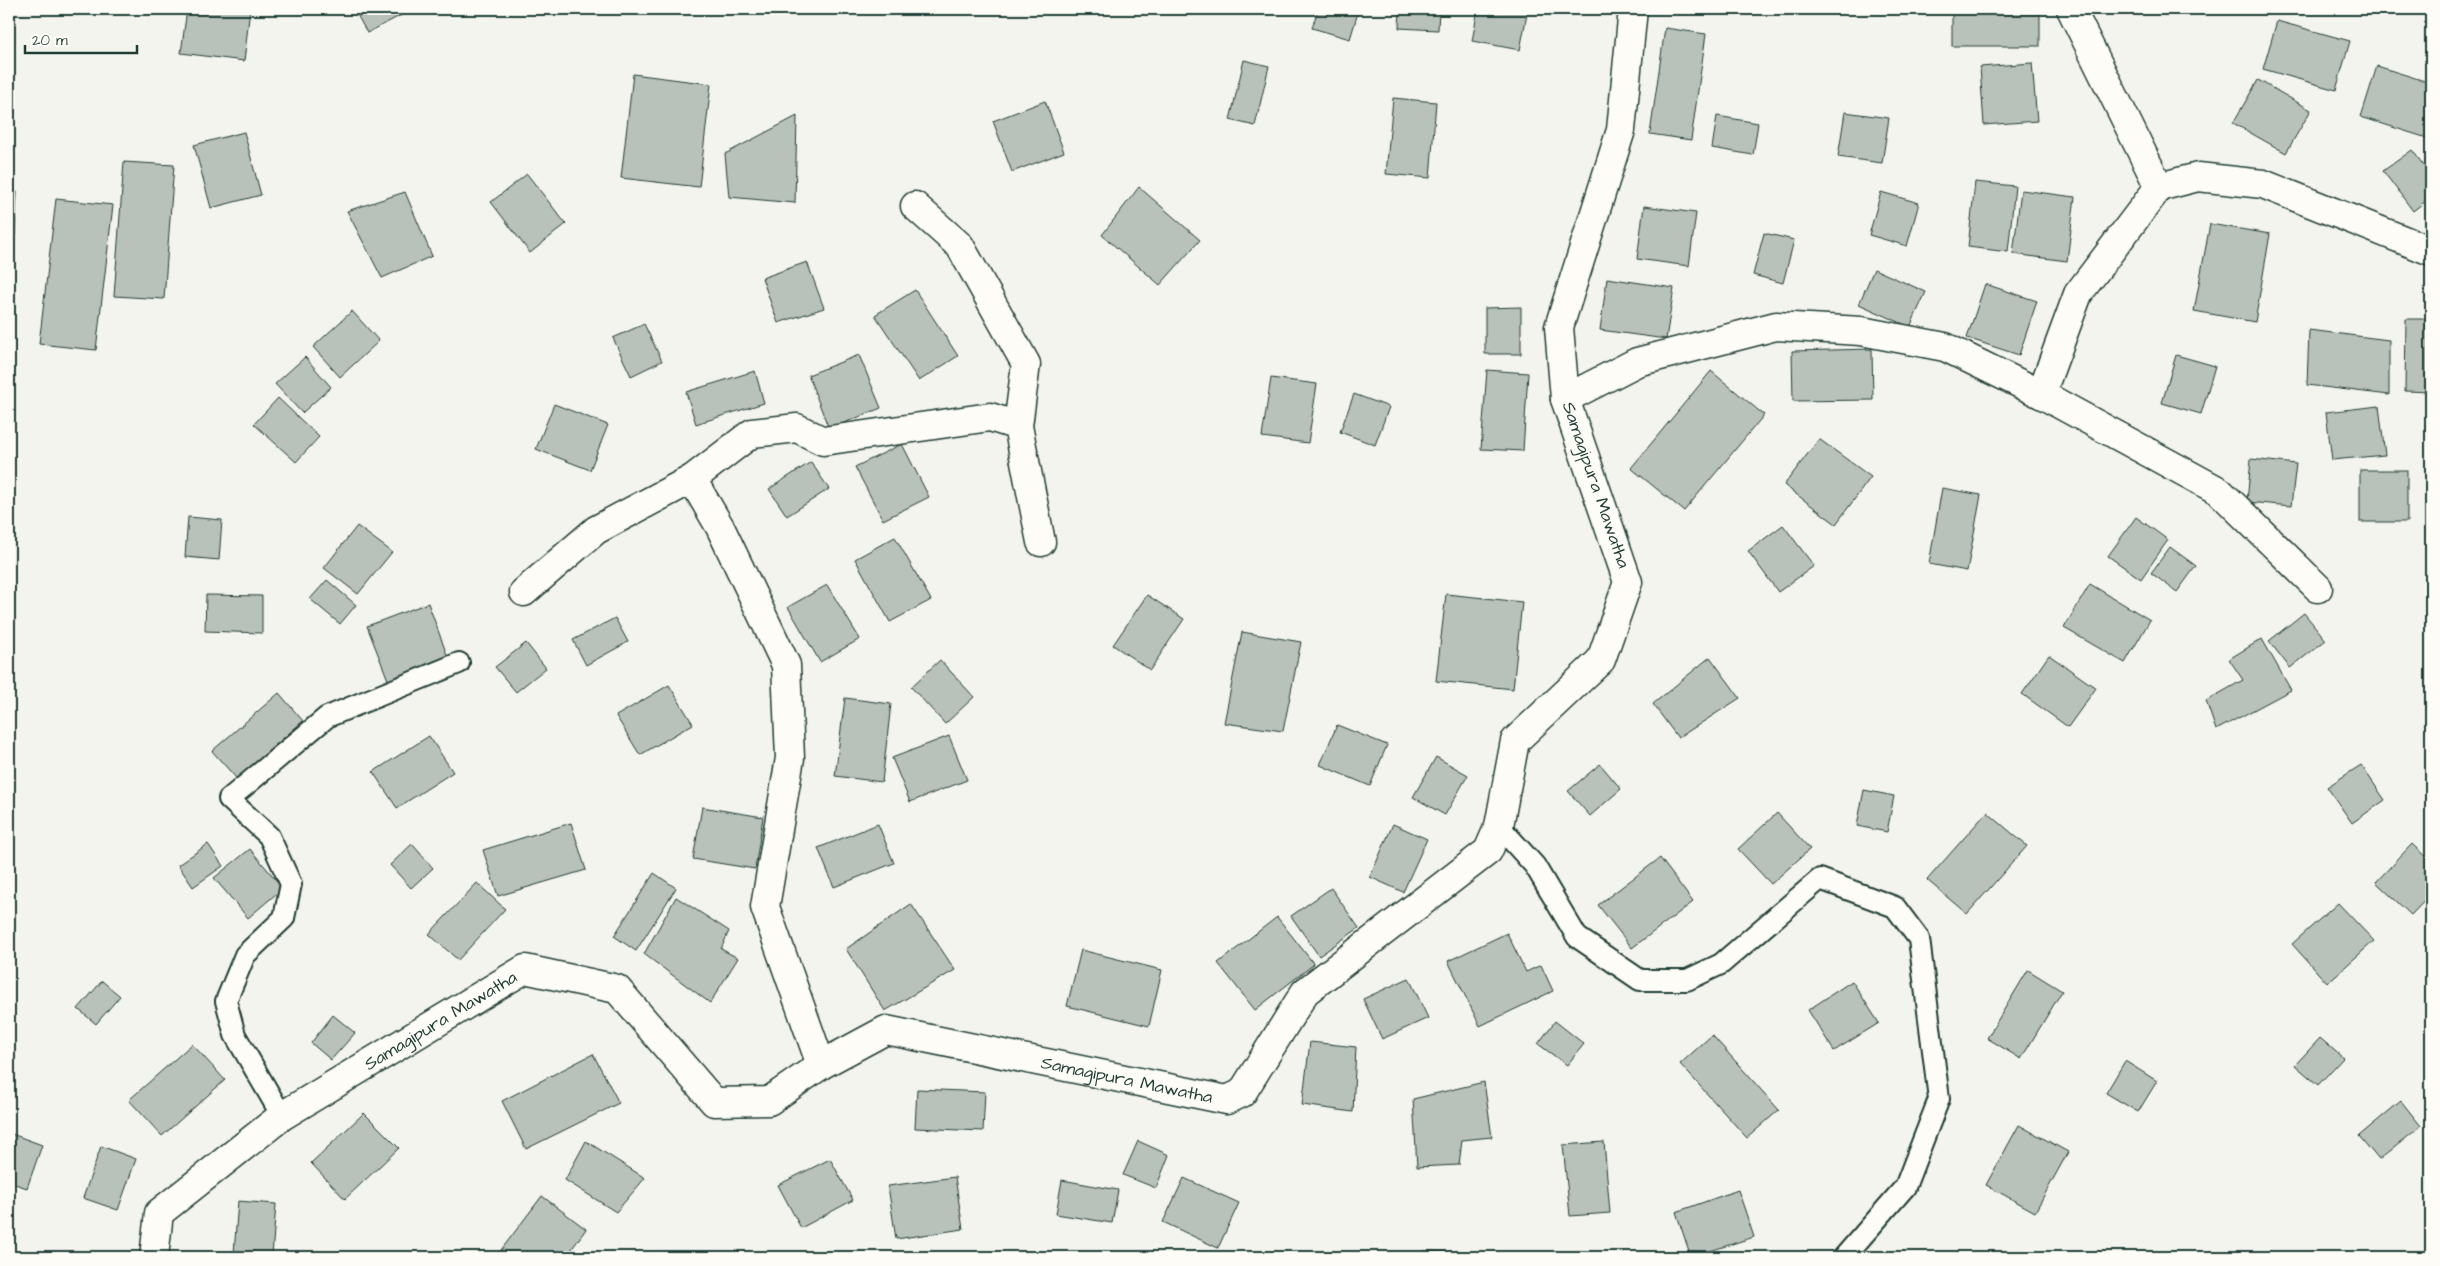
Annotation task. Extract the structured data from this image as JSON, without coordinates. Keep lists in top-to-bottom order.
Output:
{
  "streets": {
    "street": ["Samagipura Mawatha"]
  },
  "scale_bar": "20 m"
}
